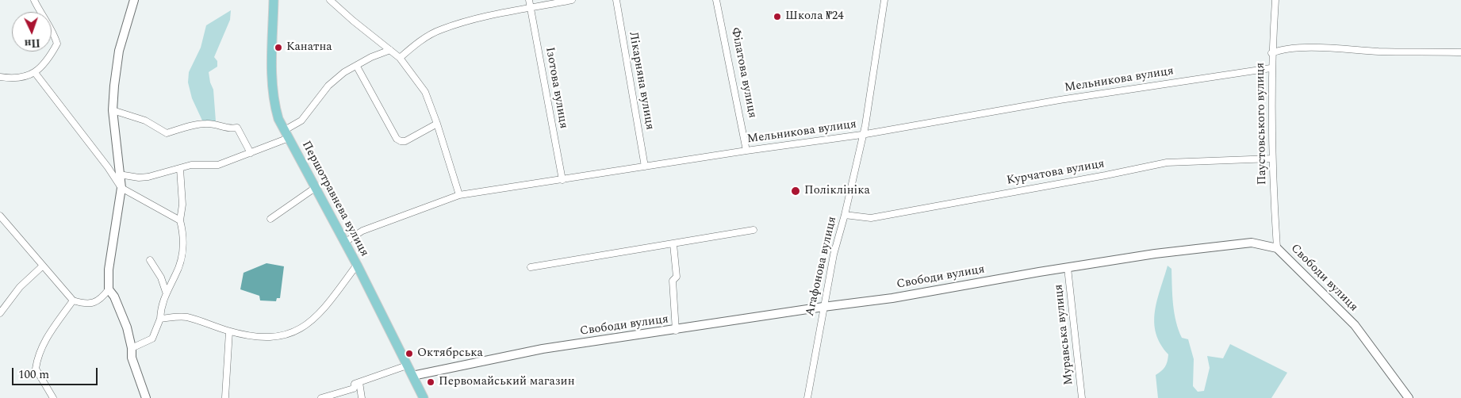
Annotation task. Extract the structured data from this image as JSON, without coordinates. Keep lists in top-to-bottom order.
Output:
{
  "streets": {
    "main road": ["Першотравнева вулиця"],
    "street": [
      "Філатова вулиця",
      "Мельникова вулиця",
      "Лікарняна вулиця",
      "Ізотова вулиця",
      "Паустовського вулиця",
      "Курчатова вулиця",
      "Агафонова вулиця",
      "Свободи вулиця",
      "Муравська вулиця"
    ]
  },
  "crossings": [
    ["Філатова вулиця", "Мельникова вулиця"],
    ["Мельникова вулиця", "Лікарняна вулиця"],
    ["Мельникова вулиця", "Ізотова вулиця"],
    ["Мельникова вулиця", "Паустовського вулиця"],
    ["Мельникова вулиця", "Першотравнева вулиця"],
    ["Мельникова вулиця", "Агафонова вулиця"],
    ["Паустовського вулиця", "Курчатова вулиця"],
    ["Паустовського вулиця", "Свободи вулиця"],
    ["Курчатова вулиця", "Агафонова вулиця"],
    ["Першотравнева вулиця", "Свободи вулиця"],
    ["Агафонова вулиця", "Свободи вулиця"],
    ["Свободи вулиця", "Муравська вулиця"]
  ],
  "places": [
    "Школа №24",
    "Канатна",
    "Поліклініка",
    "Октябрська",
    "Первомайський магазин"
  ],
  "scale_bar": "100 m",
  "north": "bottom"
}
